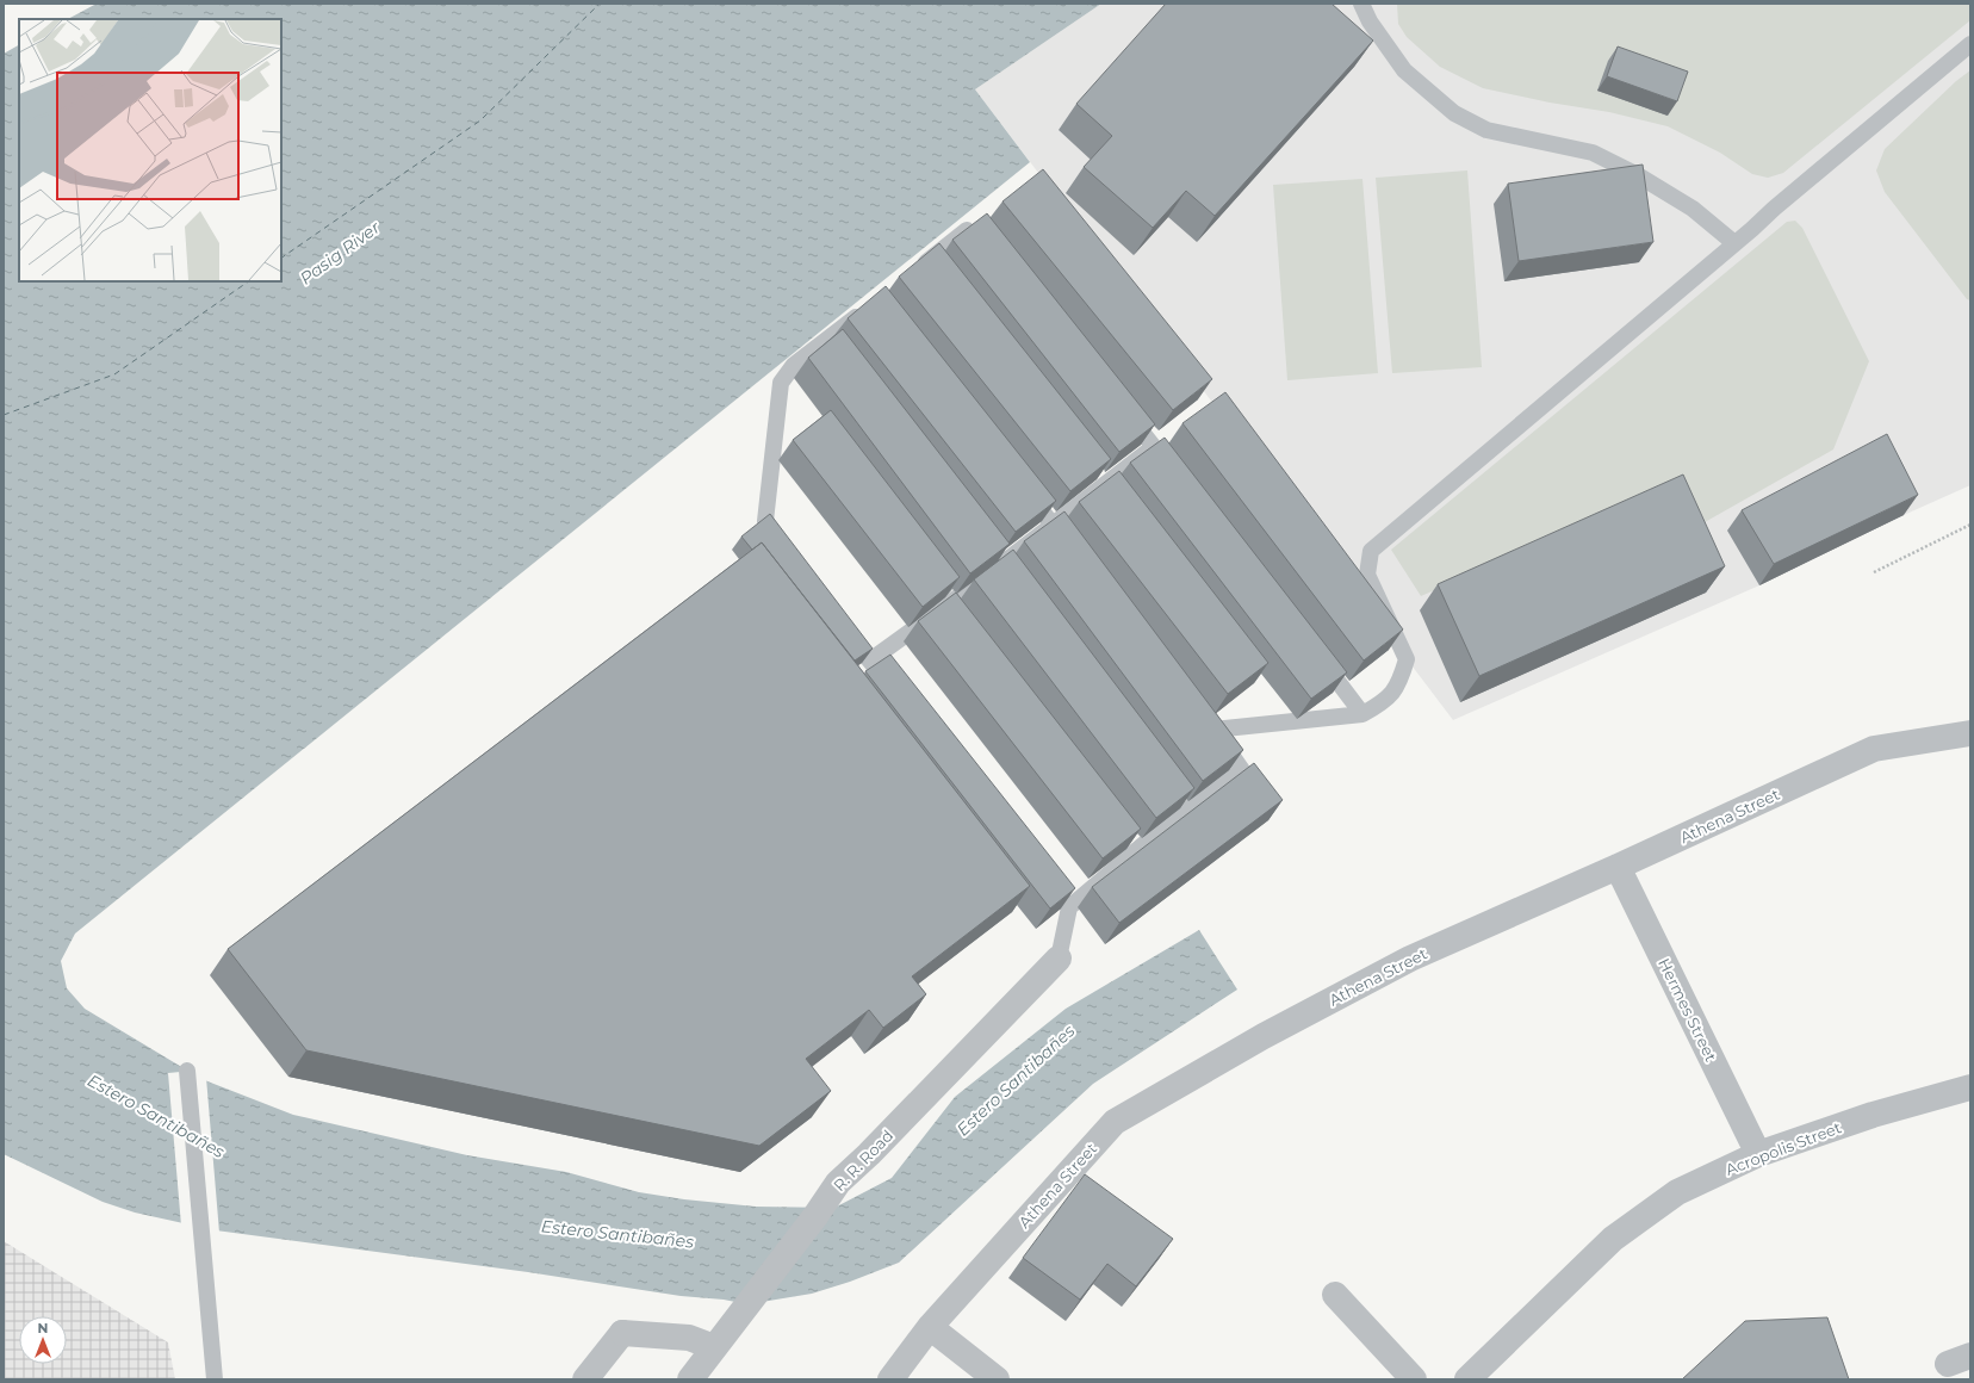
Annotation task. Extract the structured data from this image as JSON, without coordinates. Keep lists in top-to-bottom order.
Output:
{
  "streets": {
    "street": [
      "Athena Street",
      "Hermes Street",
      "Acropolis Street",
      "R. R. Road"
    ]
  },
  "crossings": [
    ["Athena Street", "Hermes Street"],
    ["Hermes Street", "Acropolis Street"]
  ],
  "water": ["Pasig River", "Estero Santibañes"],
  "north": "top"
}
